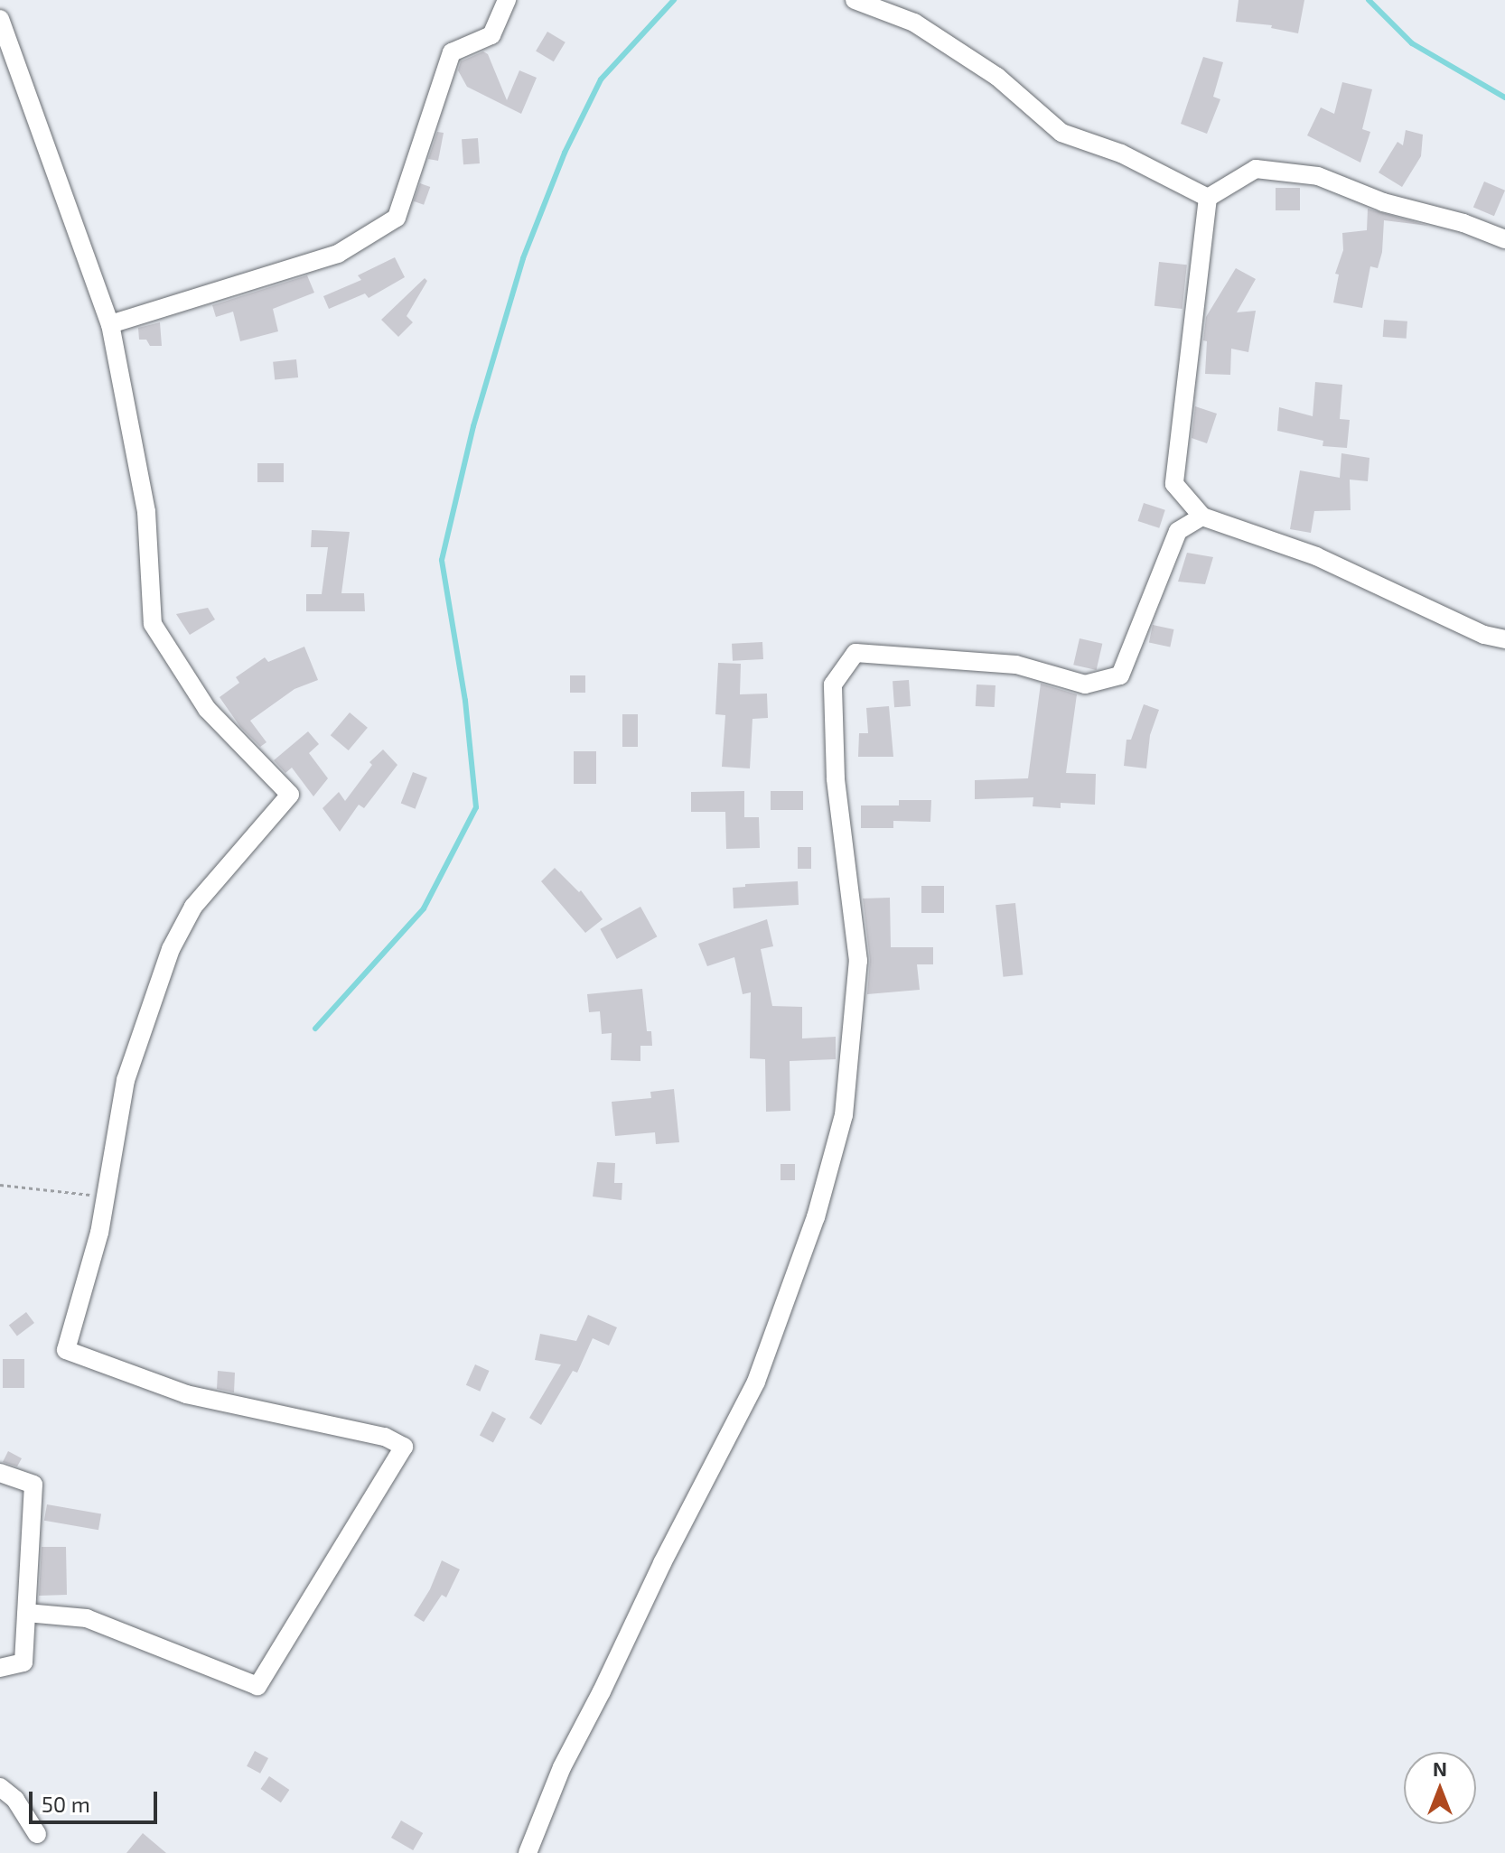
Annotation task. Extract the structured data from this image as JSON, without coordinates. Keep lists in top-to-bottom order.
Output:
{
  "scale_bar": "50 m",
  "north": "top"
}
